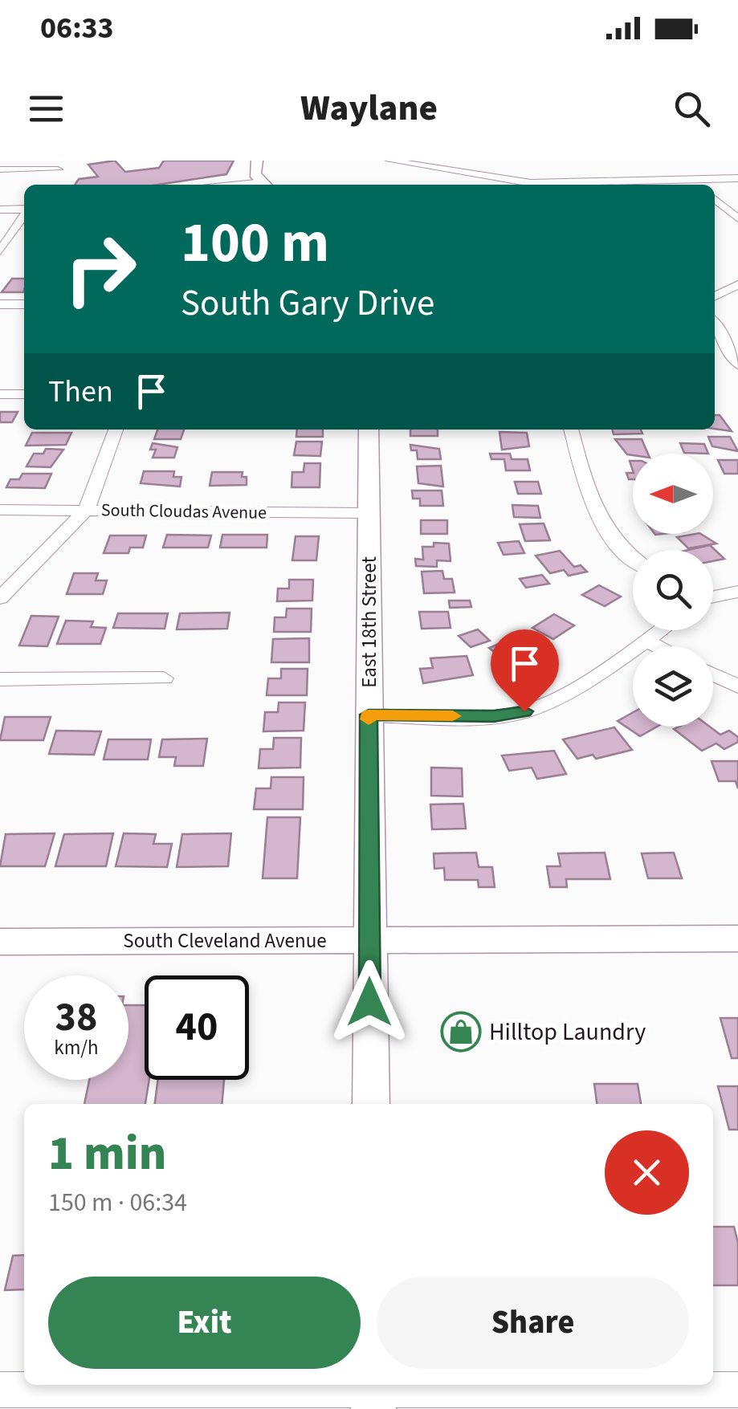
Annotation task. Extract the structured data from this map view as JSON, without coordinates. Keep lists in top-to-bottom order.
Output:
{
  "streets": {
    "street": ["South Cloudas Avenue", "East 18th Street", "South Cleveland Avenue"]
  },
  "crossings": [
    ["South Cloudas Avenue", "East 18th Street"],
    ["East 18th Street", "South Cleveland Avenue"]
  ],
  "places": {
    "shop": ["Hilltop Laundry"]
  },
  "north": "left",
  "page": {
    "status": "06:33",
    "header": "Waylane",
    "turn": ["100 m", "South Gary Drive"],
    "then": "Then",
    "speed": "38 km/h",
    "limit": "40",
    "heading": ["1 min", "150 m · 06:34"],
    "buttons": ["Exit", "Share"]
  }
}
